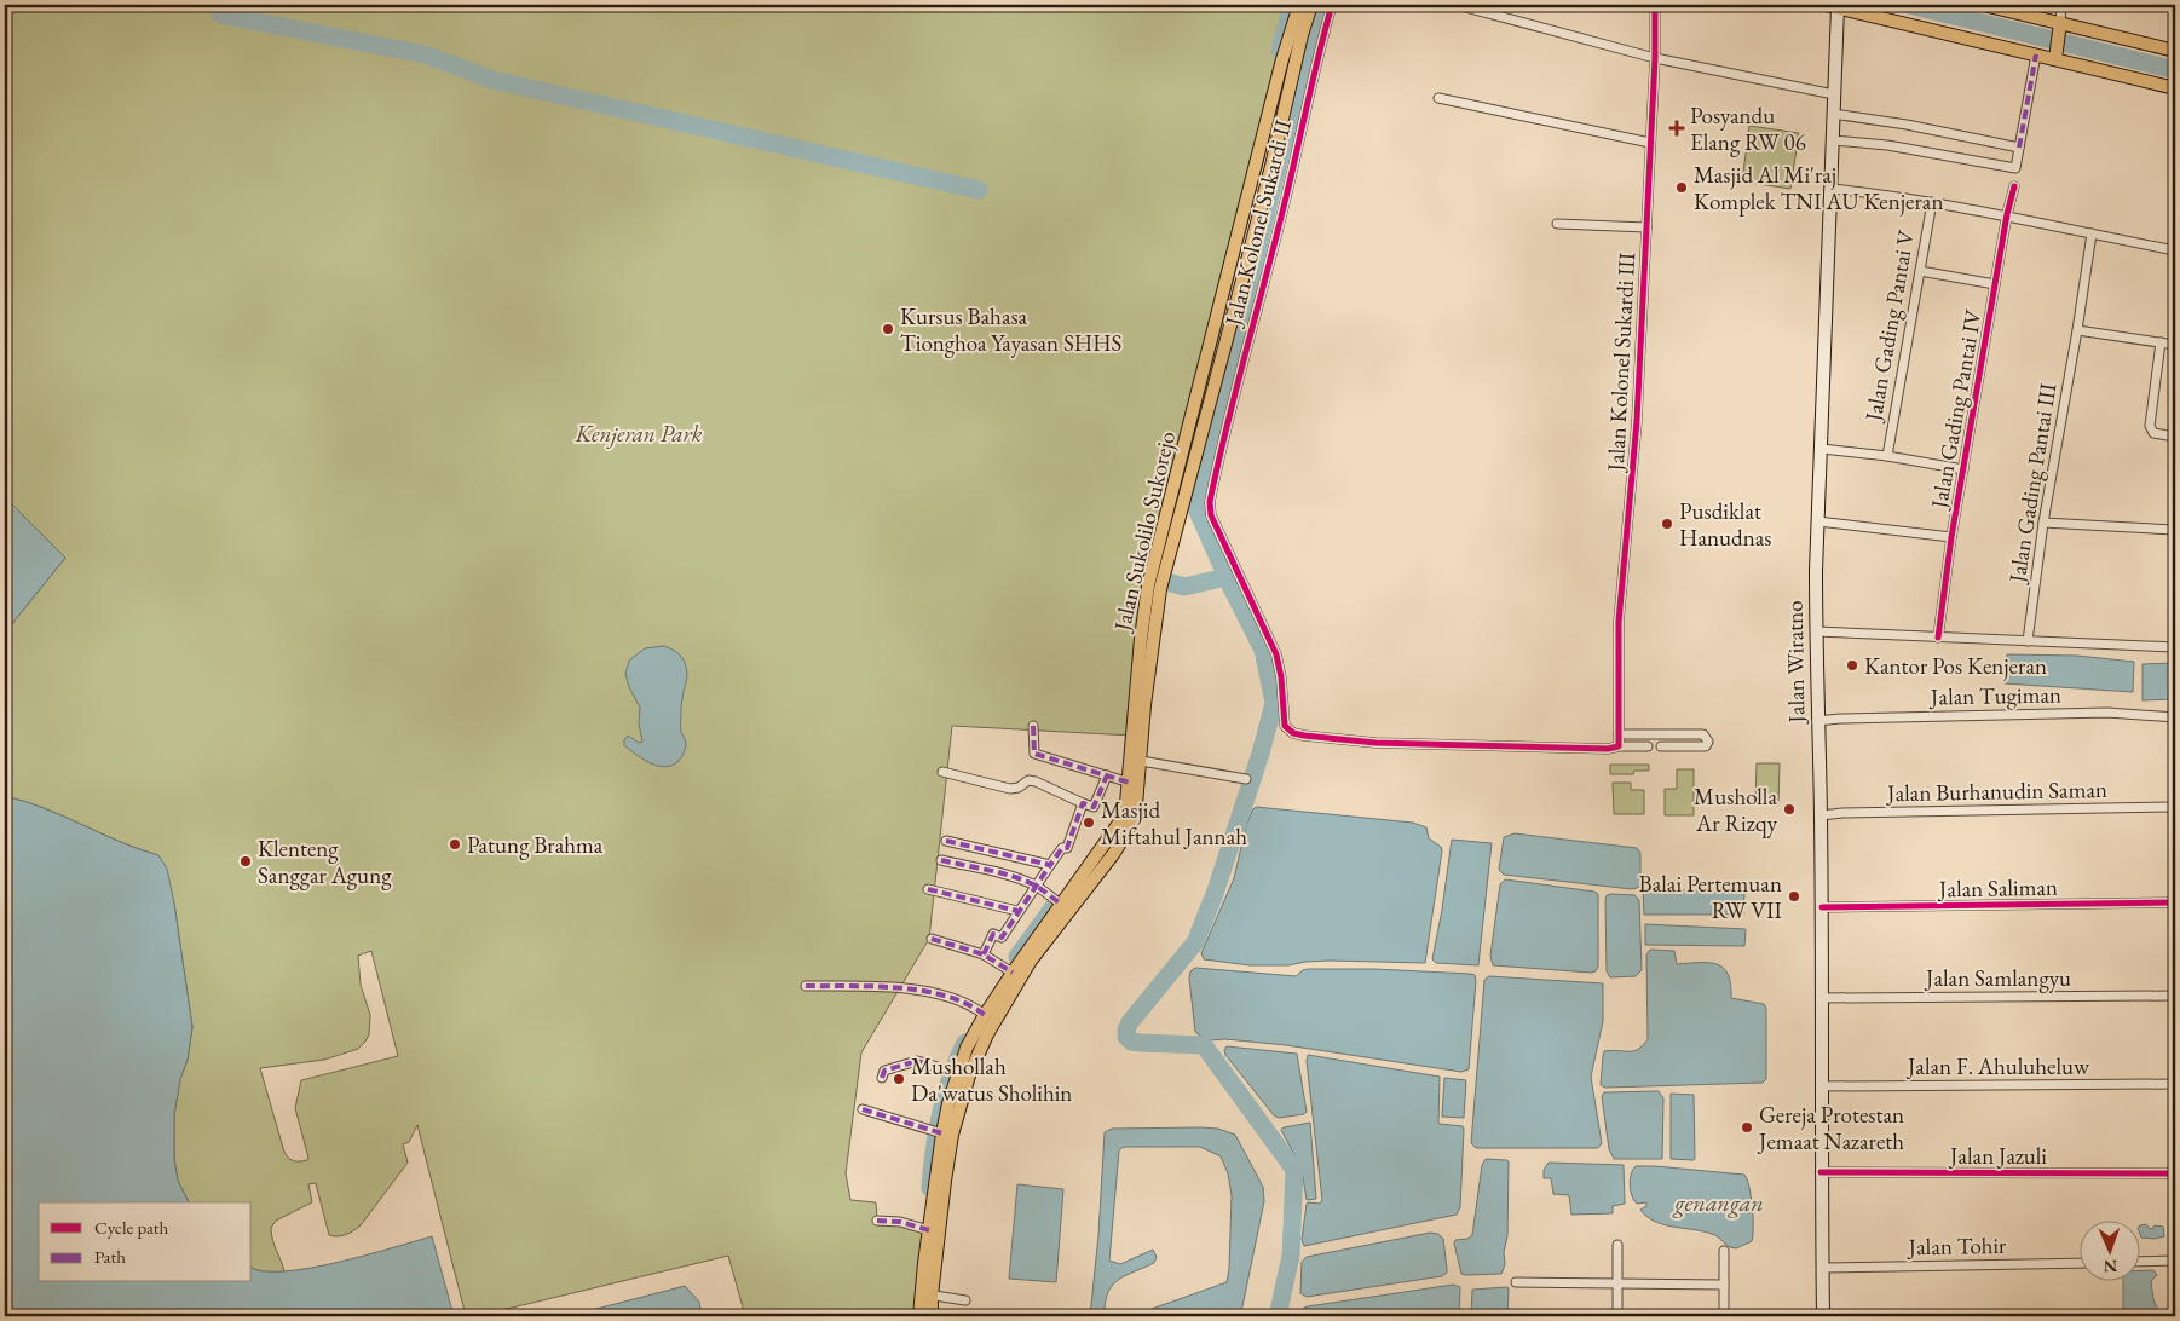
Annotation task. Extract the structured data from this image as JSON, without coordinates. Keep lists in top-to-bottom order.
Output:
{
  "streets": {
    "main road": ["Jalan Sukolilo Sukorejo", "Jalan Wiratno"],
    "street": [
      "Jalan Kolonel Sukardi II",
      "Jalan Gading Pantai V",
      "Jalan Kolonel Sukardi III",
      "Jalan Gading Pantai IV",
      "Jalan Gading Pantai III",
      "Jalan Tugiman",
      "Jalan Burhanudin Saman",
      "Jalan Saliman",
      "Jalan Samlangyu",
      "Jalan F. Ahuluheluw",
      "Jalan Jazuli",
      "Jalan Tohir"
    ]
  },
  "crossings": [
    ["Jalan Kolonel Sukardi II", "Jalan Kolonel Sukardi III"],
    ["Jalan Wiratno", "Jalan Tugiman"],
    ["Jalan Wiratno", "Jalan Burhanudin Saman"],
    ["Jalan Wiratno", "Jalan Saliman"],
    ["Jalan Wiratno", "Jalan Samlangyu"],
    ["Jalan Wiratno", "Jalan F. Ahuluheluw"],
    ["Jalan Wiratno", "Jalan Jazuli"],
    ["Jalan Wiratno", "Jalan Tohir"]
  ],
  "water": ["genangan"],
  "parks": ["Kenjeran Park"],
  "places": {
    "health": ["Posyandu Elang RW 06"],
    "other": [
      "Masjid Al Mi'raj Komplek TNI AU Kenjeran",
      "Kursus Bahasa Tionghoa Yayasan SHHS",
      "Pusdiklat Hanudnas",
      "Kantor Pos Kenjeran",
      "Musholla Ar Rizqy",
      "Masjid Miftahul Jannah",
      "Patung Brahma",
      "Klenteng Sanggar Agung",
      "Balai Pertemuan RW VII",
      "Mushollah Da'watus Sholihin",
      "Gereja Protestan Jemaat Nazareth"
    ]
  },
  "legend": ["Cycle path", "Path"],
  "north": "bottom"
}
